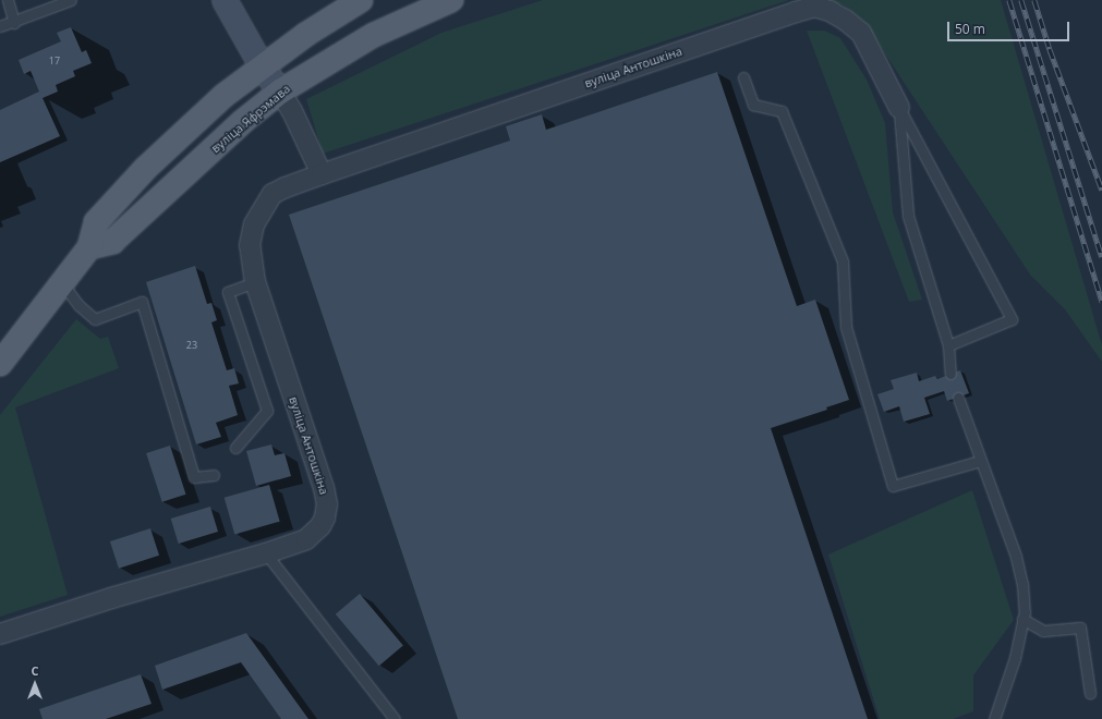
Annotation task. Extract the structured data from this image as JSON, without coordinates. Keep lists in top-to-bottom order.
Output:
{
  "streets": {
    "main road": ["вуліца Яфрэмава"],
    "street": ["вуліца Антошкіна"]
  },
  "house_numbers": ["17", "23"],
  "scale_bar": "50 m",
  "north": "top"
}
